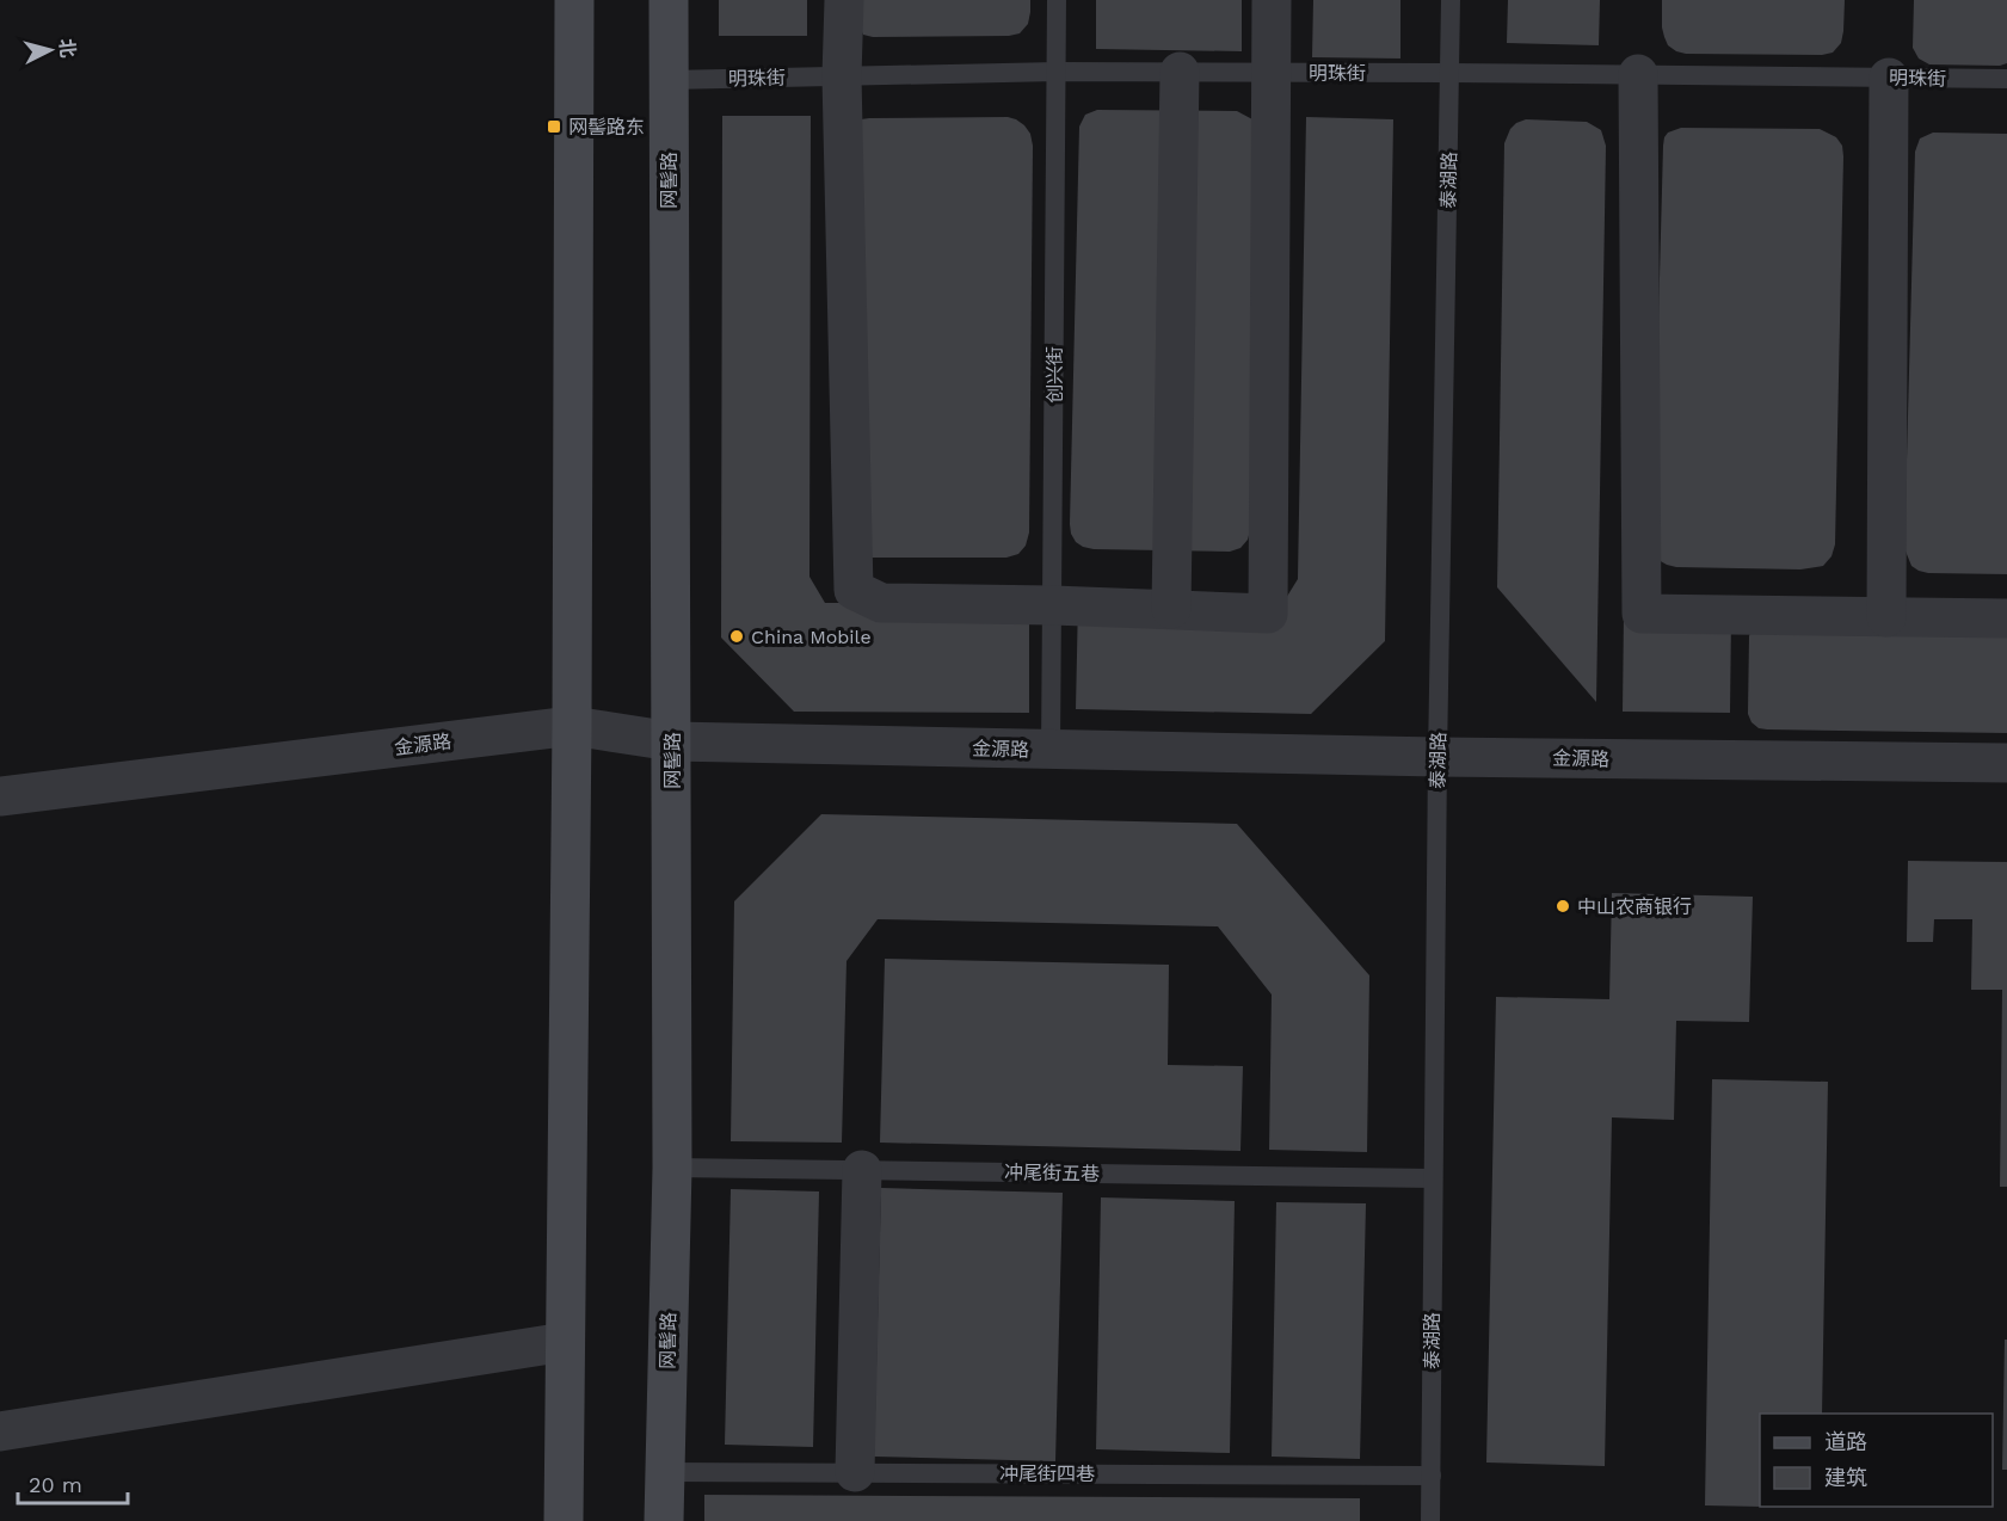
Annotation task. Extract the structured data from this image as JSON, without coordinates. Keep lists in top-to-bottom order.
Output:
{
  "streets": {
    "main road": ["网髻路"],
    "street": ["金源路"],
    "lane": [
      "明珠街",
      "泰湖路",
      "创兴街",
      "冲尾街五巷",
      "冲尾街四巷"
    ]
  },
  "crossings": [
    ["明珠街", "网髻路"],
    ["明珠街", "泰湖路"],
    ["明珠街", "创兴街"],
    ["网髻路", "金源路"],
    ["网髻路", "冲尾街五巷"],
    ["网髻路", "冲尾街四巷"],
    ["泰湖路", "金源路"],
    ["泰湖路", "冲尾街五巷"],
    ["泰湖路", "冲尾街四巷"],
    ["创兴街", "金源路"]
  ],
  "places": {
    "transit": ["网髻路东"],
    "other": ["China Mobile", "中山农商银行"]
  },
  "legend": ["道路", "建筑"],
  "scale_bar": "20 m",
  "north": "right"
}
